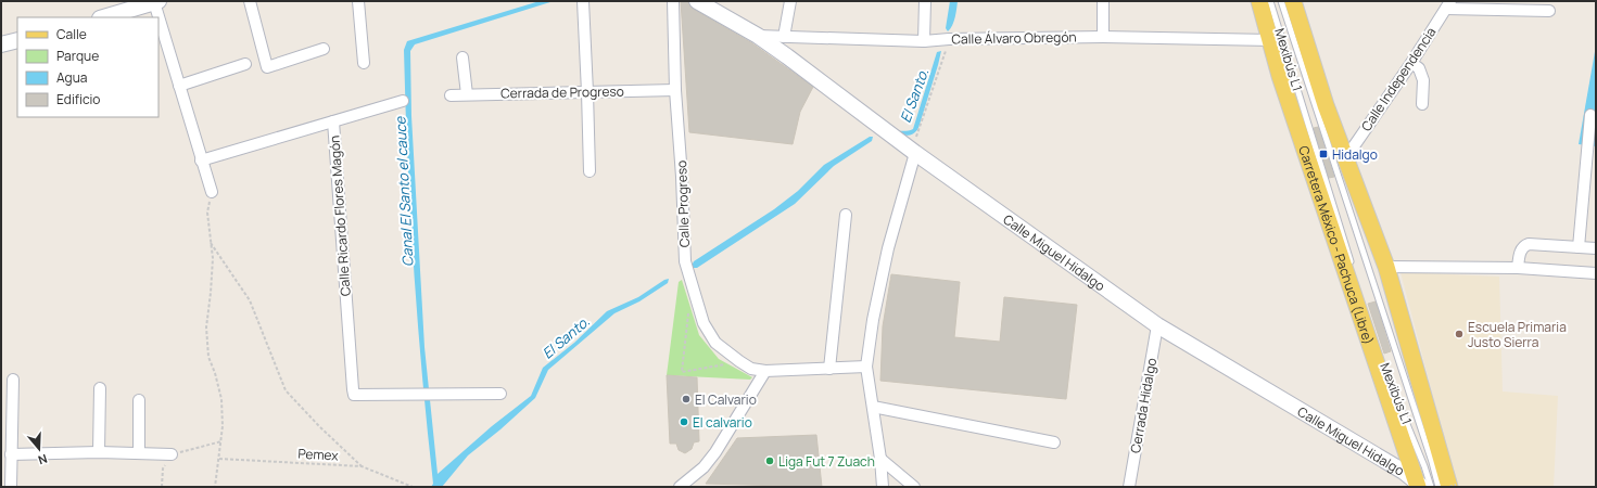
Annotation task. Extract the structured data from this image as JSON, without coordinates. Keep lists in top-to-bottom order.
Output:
{
  "streets": {
    "main road": ["Carretera México - Pachuca (Libre)"],
    "street": [
      "Calle Álvaro Obregón",
      "Calle Independencia",
      "Cerrada de Progreso",
      "Calle Progreso",
      "Calle Ricardo Flores Magón",
      "Calle Miguel Hidalgo",
      "Cerrada Hidalgo"
    ],
    "lane": ["Mexibús L1"],
    "path": ["Pemex"]
  },
  "crossings": [
    ["Calle Álvaro Obregón", "Carretera México - Pachuca (Libre)"],
    ["Calle Álvaro Obregón", "Calle Miguel Hidalgo"],
    ["Mexibús L1", "Carretera México - Pachuca (Libre)"],
    ["Mexibús L1", "Calle Miguel Hidalgo"],
    ["Cerrada de Progreso", "Calle Progreso"],
    ["Carretera México - Pachuca (Libre)", "Calle Miguel Hidalgo"],
    ["Calle Miguel Hidalgo", "Cerrada Hidalgo"]
  ],
  "water": ["El Santo.", "Canal El Santo el cauce"],
  "places": {
    "transit": ["Hidalgo"],
    "other": [
      "Escuela Primaria Justo Sierra",
      "El Calvario",
      "El calvario",
      "Liga Fut 7 Zuach"
    ]
  },
  "legend": [
    "Calle",
    "Parque",
    "Agua",
    "Edificio"
  ],
  "north": "bottom"
}
